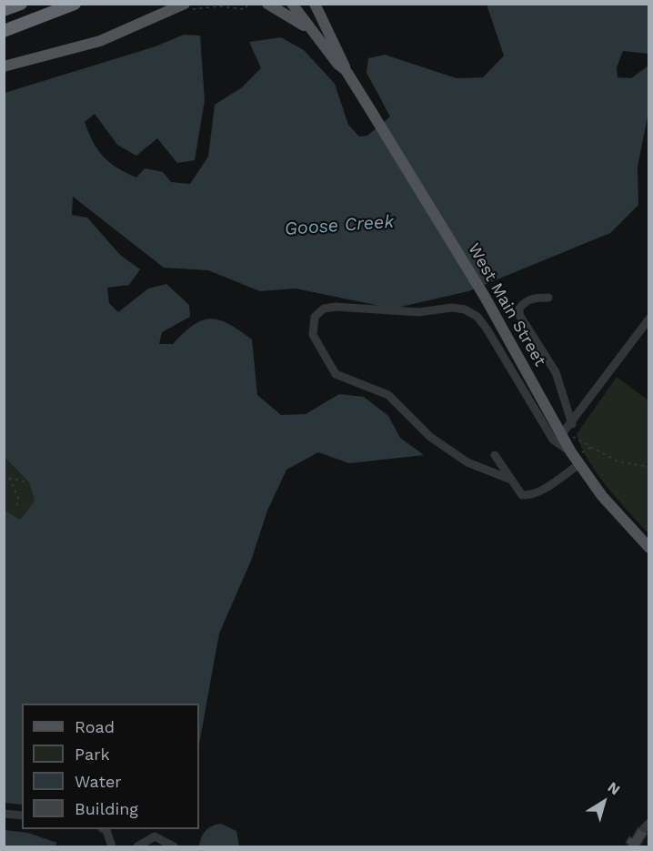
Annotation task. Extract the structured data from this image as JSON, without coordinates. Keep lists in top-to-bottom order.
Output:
{
  "streets": {
    "main road": ["West Main Street"]
  },
  "water": ["Goose Creek"],
  "legend": [
    "Road",
    "Park",
    "Water",
    "Building"
  ],
  "north": "top right"
}
